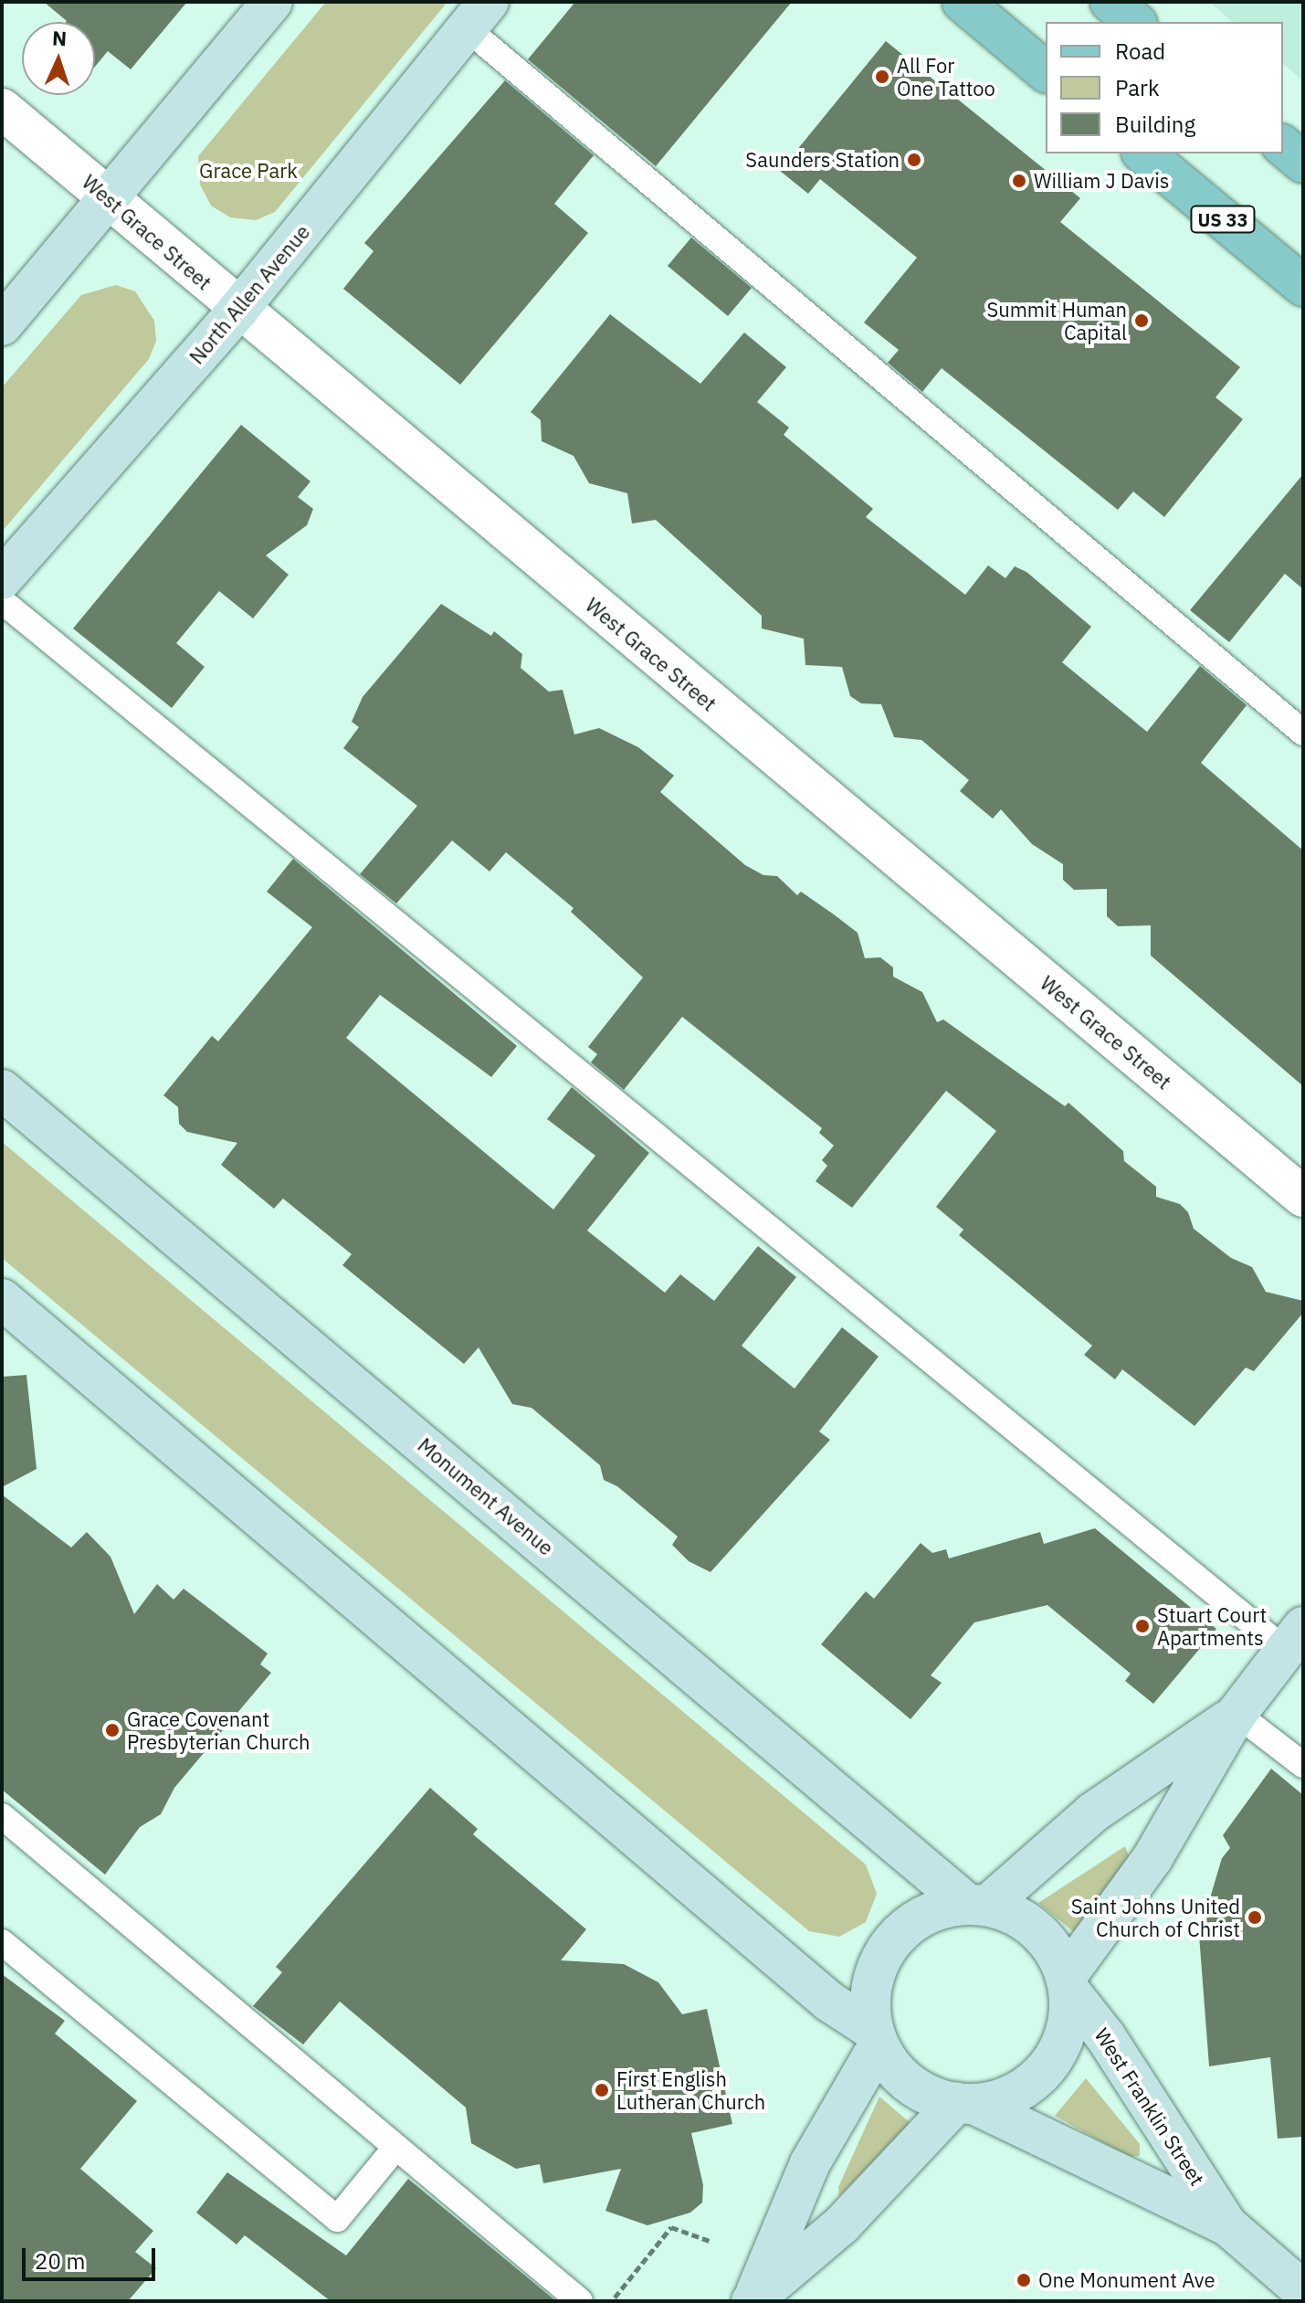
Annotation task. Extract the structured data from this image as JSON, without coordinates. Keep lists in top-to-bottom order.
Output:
{
  "streets": {
    "main road": ["US 33"],
    "street": [
      "West Grace Street",
      "North Allen Avenue",
      "Monument Avenue",
      "West Franklin Street"
    ]
  },
  "crossings": [
    ["West Grace Street", "North Allen Avenue"],
    ["Monument Avenue", "West Franklin Street"]
  ],
  "parks": ["Grace Park"],
  "places": [
    "All For One Tattoo",
    "Saunders Station",
    "William J Davis",
    "Summit Human Capital",
    "Stuart Court Apartments",
    "Grace Covenant Presbyterian Church",
    "Saint Johns United Church of Christ",
    "First English Lutheran Church",
    "One Monument Ave"
  ],
  "legend": ["Road", "Park", "Building"],
  "scale_bar": "20 m",
  "north": "top"
}
